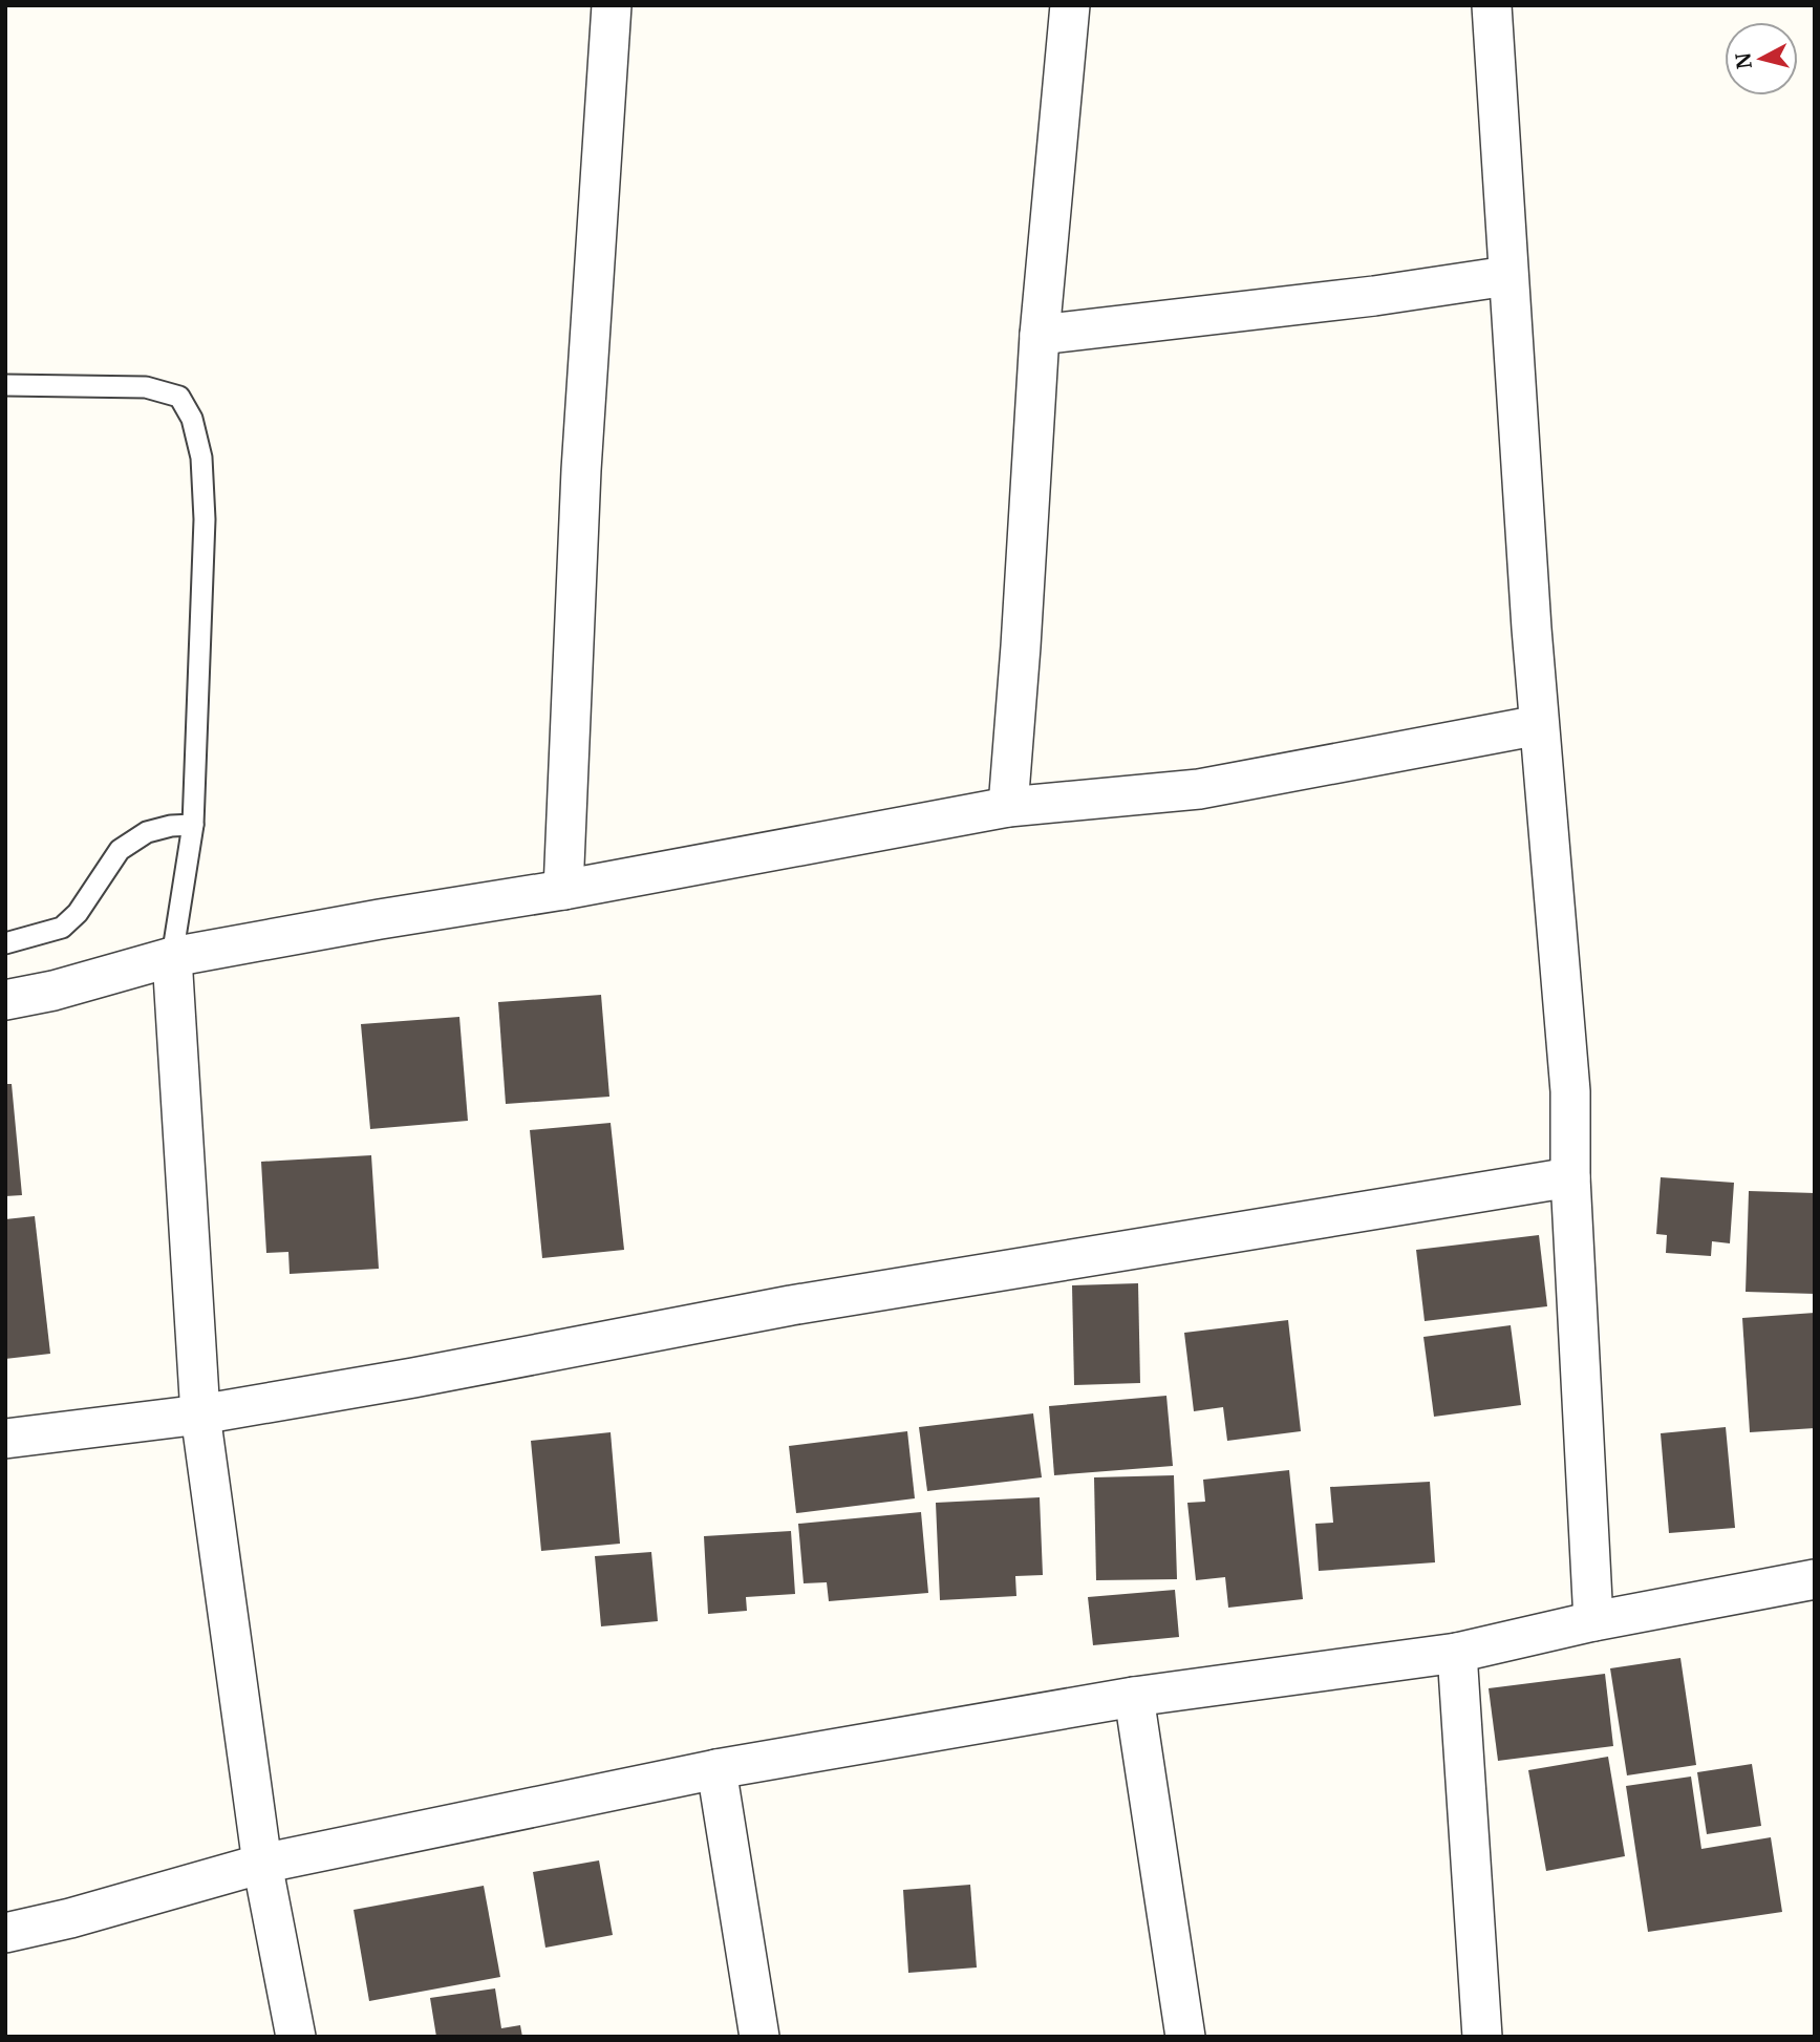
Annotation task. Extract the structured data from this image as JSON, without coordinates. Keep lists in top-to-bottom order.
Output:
{
  "north": "left"
}
